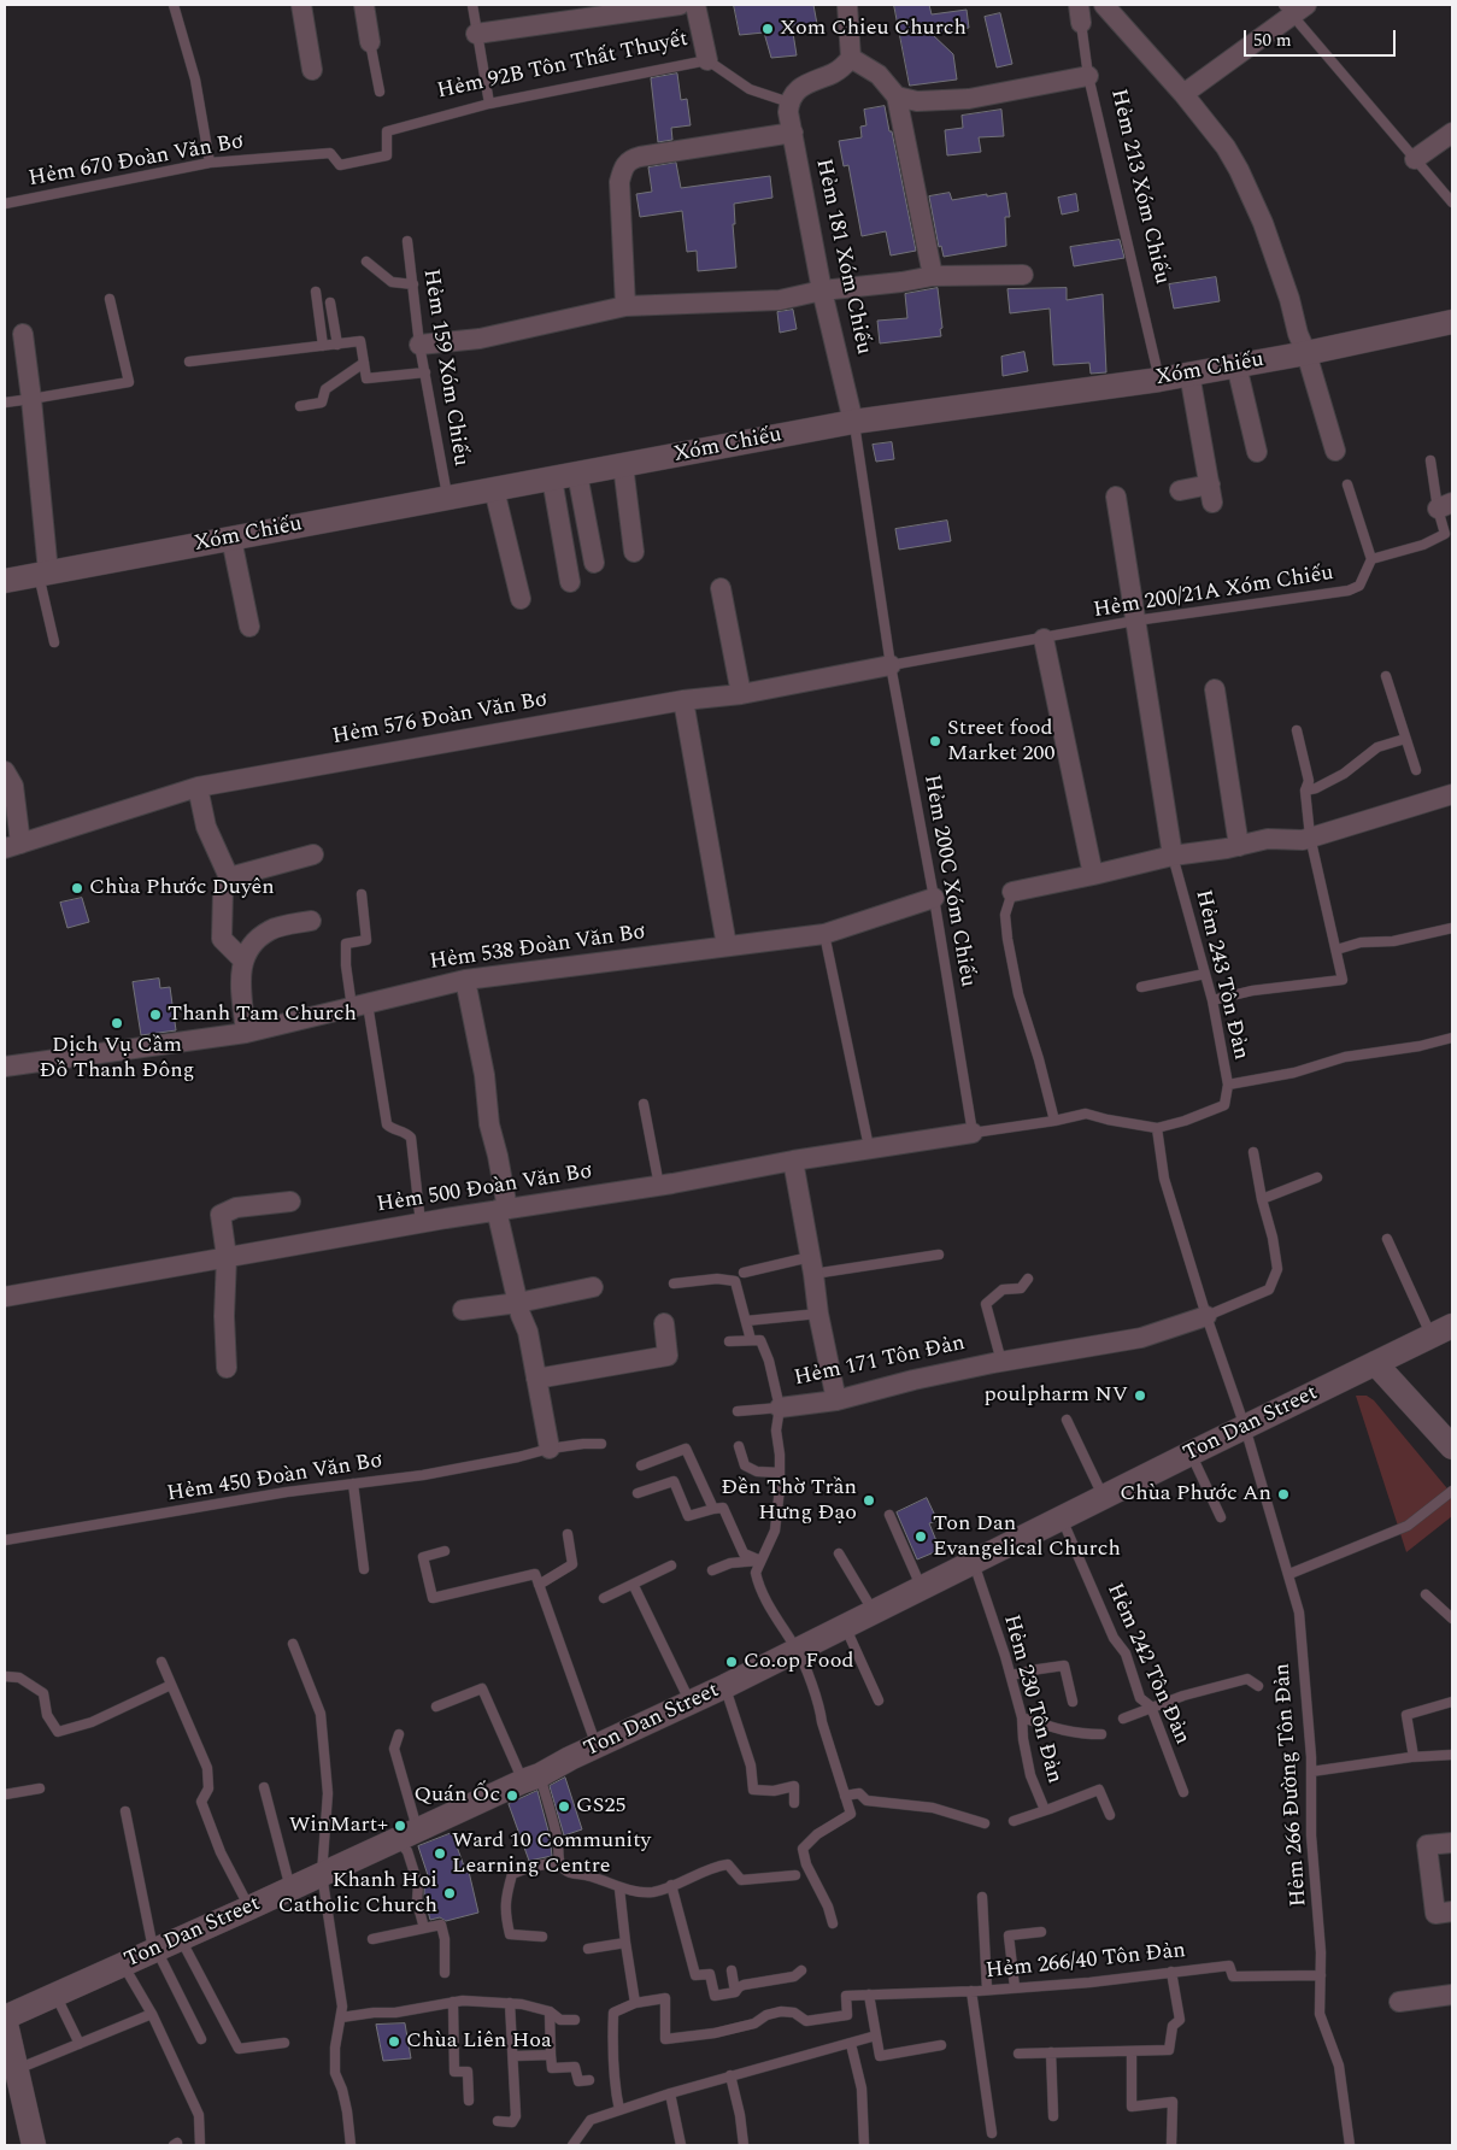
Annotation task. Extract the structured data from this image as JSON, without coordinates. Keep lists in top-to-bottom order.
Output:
{
  "streets": {
    "street": [
      "Hẻm 181 Xóm Chiếu",
      "Xóm Chiếu",
      "Hẻm 576 Đoàn Văn Bơ",
      "Hẻm 538 Đoàn Văn Bơ",
      "Hẻm 500 Đoàn Văn Bơ",
      "Hẻm 171 Tôn Đản",
      "Ton Dan Street"
    ],
    "lane": [
      "Hẻm 92B Tôn Thất Thuyết",
      "Hẻm 670 Đoàn Văn Bơ",
      "Hẻm 213 Xóm Chiếu",
      "Hẻm 159 Xóm Chiếu",
      "Hẻm 200/21A Xóm Chiếu",
      "Hẻm 200C Xóm Chiếu",
      "Hẻm 243 Tôn Đản",
      "Hẻm 450 Đoàn Văn Bơ",
      "Hẻm 242 Tôn Đản",
      "Hẻm 230 Tôn Đản",
      "Hẻm 266 Đường Tôn Đản",
      "Hẻm 266/40 Tôn Đản"
    ]
  },
  "crossings": [
    ["Hẻm 92B Tôn Thất Thuyết", "Hẻm 670 Đoàn Văn Bơ"],
    ["Hẻm 92B Tôn Thất Thuyết", "Hẻm 181 Xóm Chiếu"],
    ["Hẻm 213 Xóm Chiếu", "Xóm Chiếu"],
    ["Hẻm 181 Xóm Chiếu", "Xóm Chiếu"],
    ["Hẻm 181 Xóm Chiếu", "Hẻm 200C Xóm Chiếu"],
    ["Hẻm 159 Xóm Chiếu", "Xóm Chiếu"],
    ["Xóm Chiếu", "Hẻm 200C Xóm Chiếu"],
    ["Hẻm 200/21A Xóm Chiếu", "Hẻm 576 Đoàn Văn Bơ"],
    ["Hẻm 200/21A Xóm Chiếu", "Hẻm 200C Xóm Chiếu"],
    ["Hẻm 576 Đoàn Văn Bơ", "Hẻm 200C Xóm Chiếu"],
    ["Hẻm 200C Xóm Chiếu", "Hẻm 538 Đoàn Văn Bơ"],
    ["Hẻm 200C Xóm Chiếu", "Hẻm 243 Tôn Đản"],
    ["Hẻm 200C Xóm Chiếu", "Hẻm 500 Đoàn Văn Bơ"],
    ["Hẻm 243 Tôn Đản", "Hẻm 500 Đoàn Văn Bơ"],
    ["Hẻm 171 Tôn Đản", "Ton Dan Street"],
    ["Ton Dan Street", "Hẻm 242 Tôn Đản"],
    ["Ton Dan Street", "Hẻm 230 Tôn Đản"],
    ["Ton Dan Street", "Hẻm 266 Đường Tôn Đản"],
    ["Hẻm 266 Đường Tôn Đản", "Hẻm 266/40 Tôn Đản"]
  ],
  "places": [
    "Xom Chieu Church",
    "Street food Market 200",
    "Chùa Phước Duyên",
    "Thanh Tam Church",
    "Dịch Vụ Cầm Đồ Thanh Đông",
    "poulpharm NV",
    "Chùa Phước An",
    "Đền Thờ Trần Hưng Đạo",
    "Ton Dan Evangelical Church",
    "Co.op Food",
    "Quán Ốc",
    "GS25",
    "WinMart+",
    "Ward 10 Community Learning Centre",
    "Khanh Hoi Catholic Church",
    "Chùa Liên Hoa"
  ],
  "scale_bar": "50 m"
}
